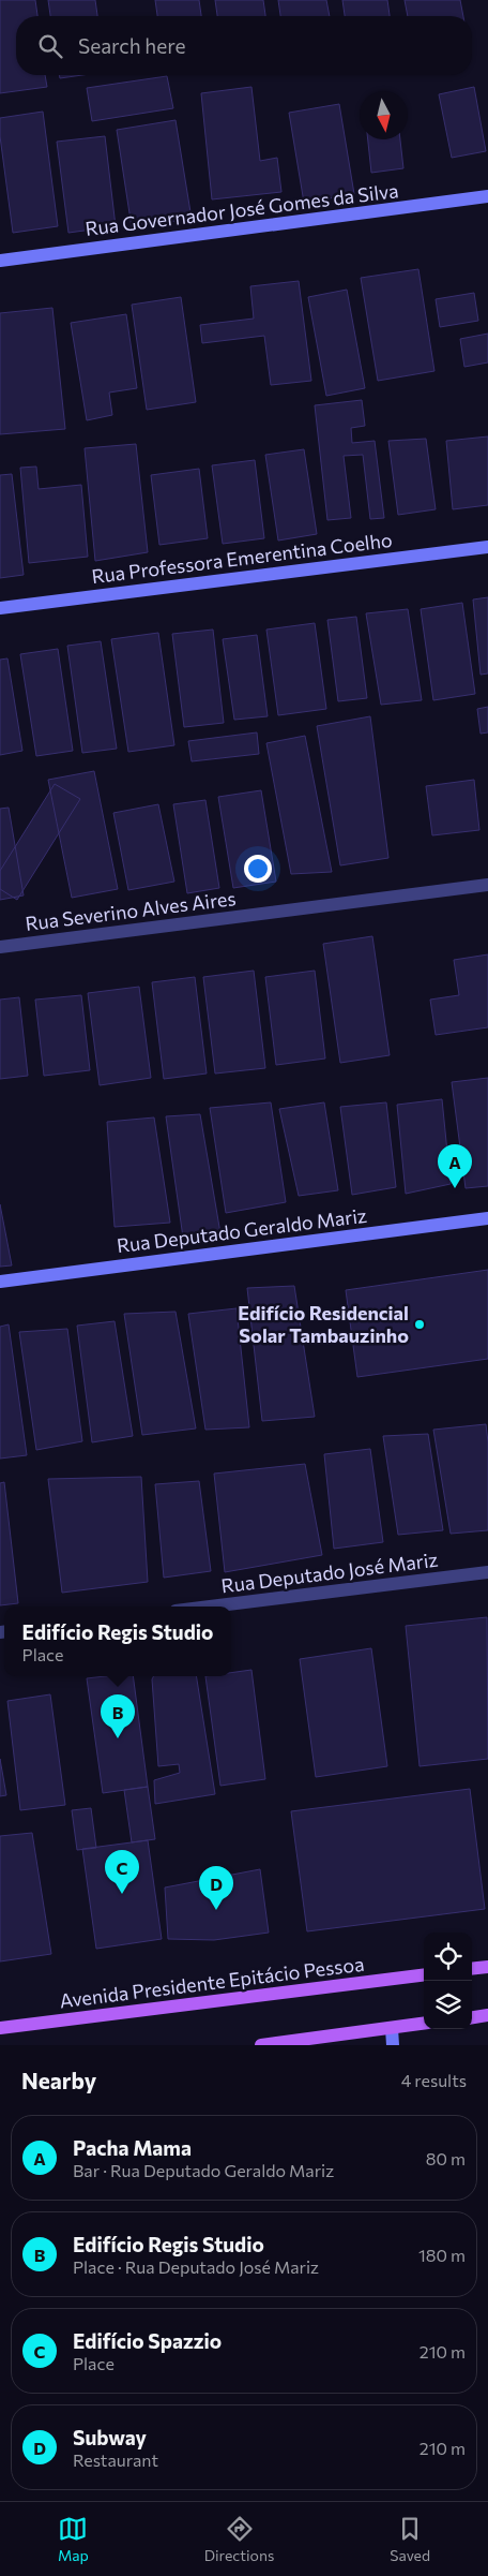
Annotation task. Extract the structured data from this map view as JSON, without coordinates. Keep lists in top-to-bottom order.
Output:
{
  "streets": {
    "main road": ["Avenida Presidente Epitácio Pessoa"],
    "street": [
      "Rua Governador José Gomes da Silva",
      "Rua Professora Emerentina Coelho",
      "Rua Severino Alves Aires",
      "Rua Deputado Geraldo Mariz",
      "Rua Deputado José Mariz"
    ]
  },
  "places": ["Edifício Residencial Solar Tambauzinho"],
  "north": "bottom",
  "page": {
    "search": "Search here",
    "pins": [
      "A",
      "B",
      "C",
      "D"
    ],
    "popup": ["Edifício Regis Studio", "Place"],
    "heading": ["Nearby", "4 results"],
    "list": [
      {
        "mark": "A",
        "name": "Pacha Mama",
        "note": "Bar · Rua Deputado Geraldo Mariz",
        "value": "80 m"
      },
      {
        "mark": "B",
        "name": "Edifício Regis Studio",
        "note": "Place · Rua Deputado José Mariz",
        "value": "180 m"
      },
      {
        "mark": "C",
        "name": "Edifício Spazzio",
        "note": "Place",
        "value": "210 m"
      },
      {
        "mark": "D",
        "name": "Subway",
        "note": "Restaurant",
        "value": "210 m"
      }
    ],
    "nav": ["Map", "Directions", "Saved"]
  }
}
